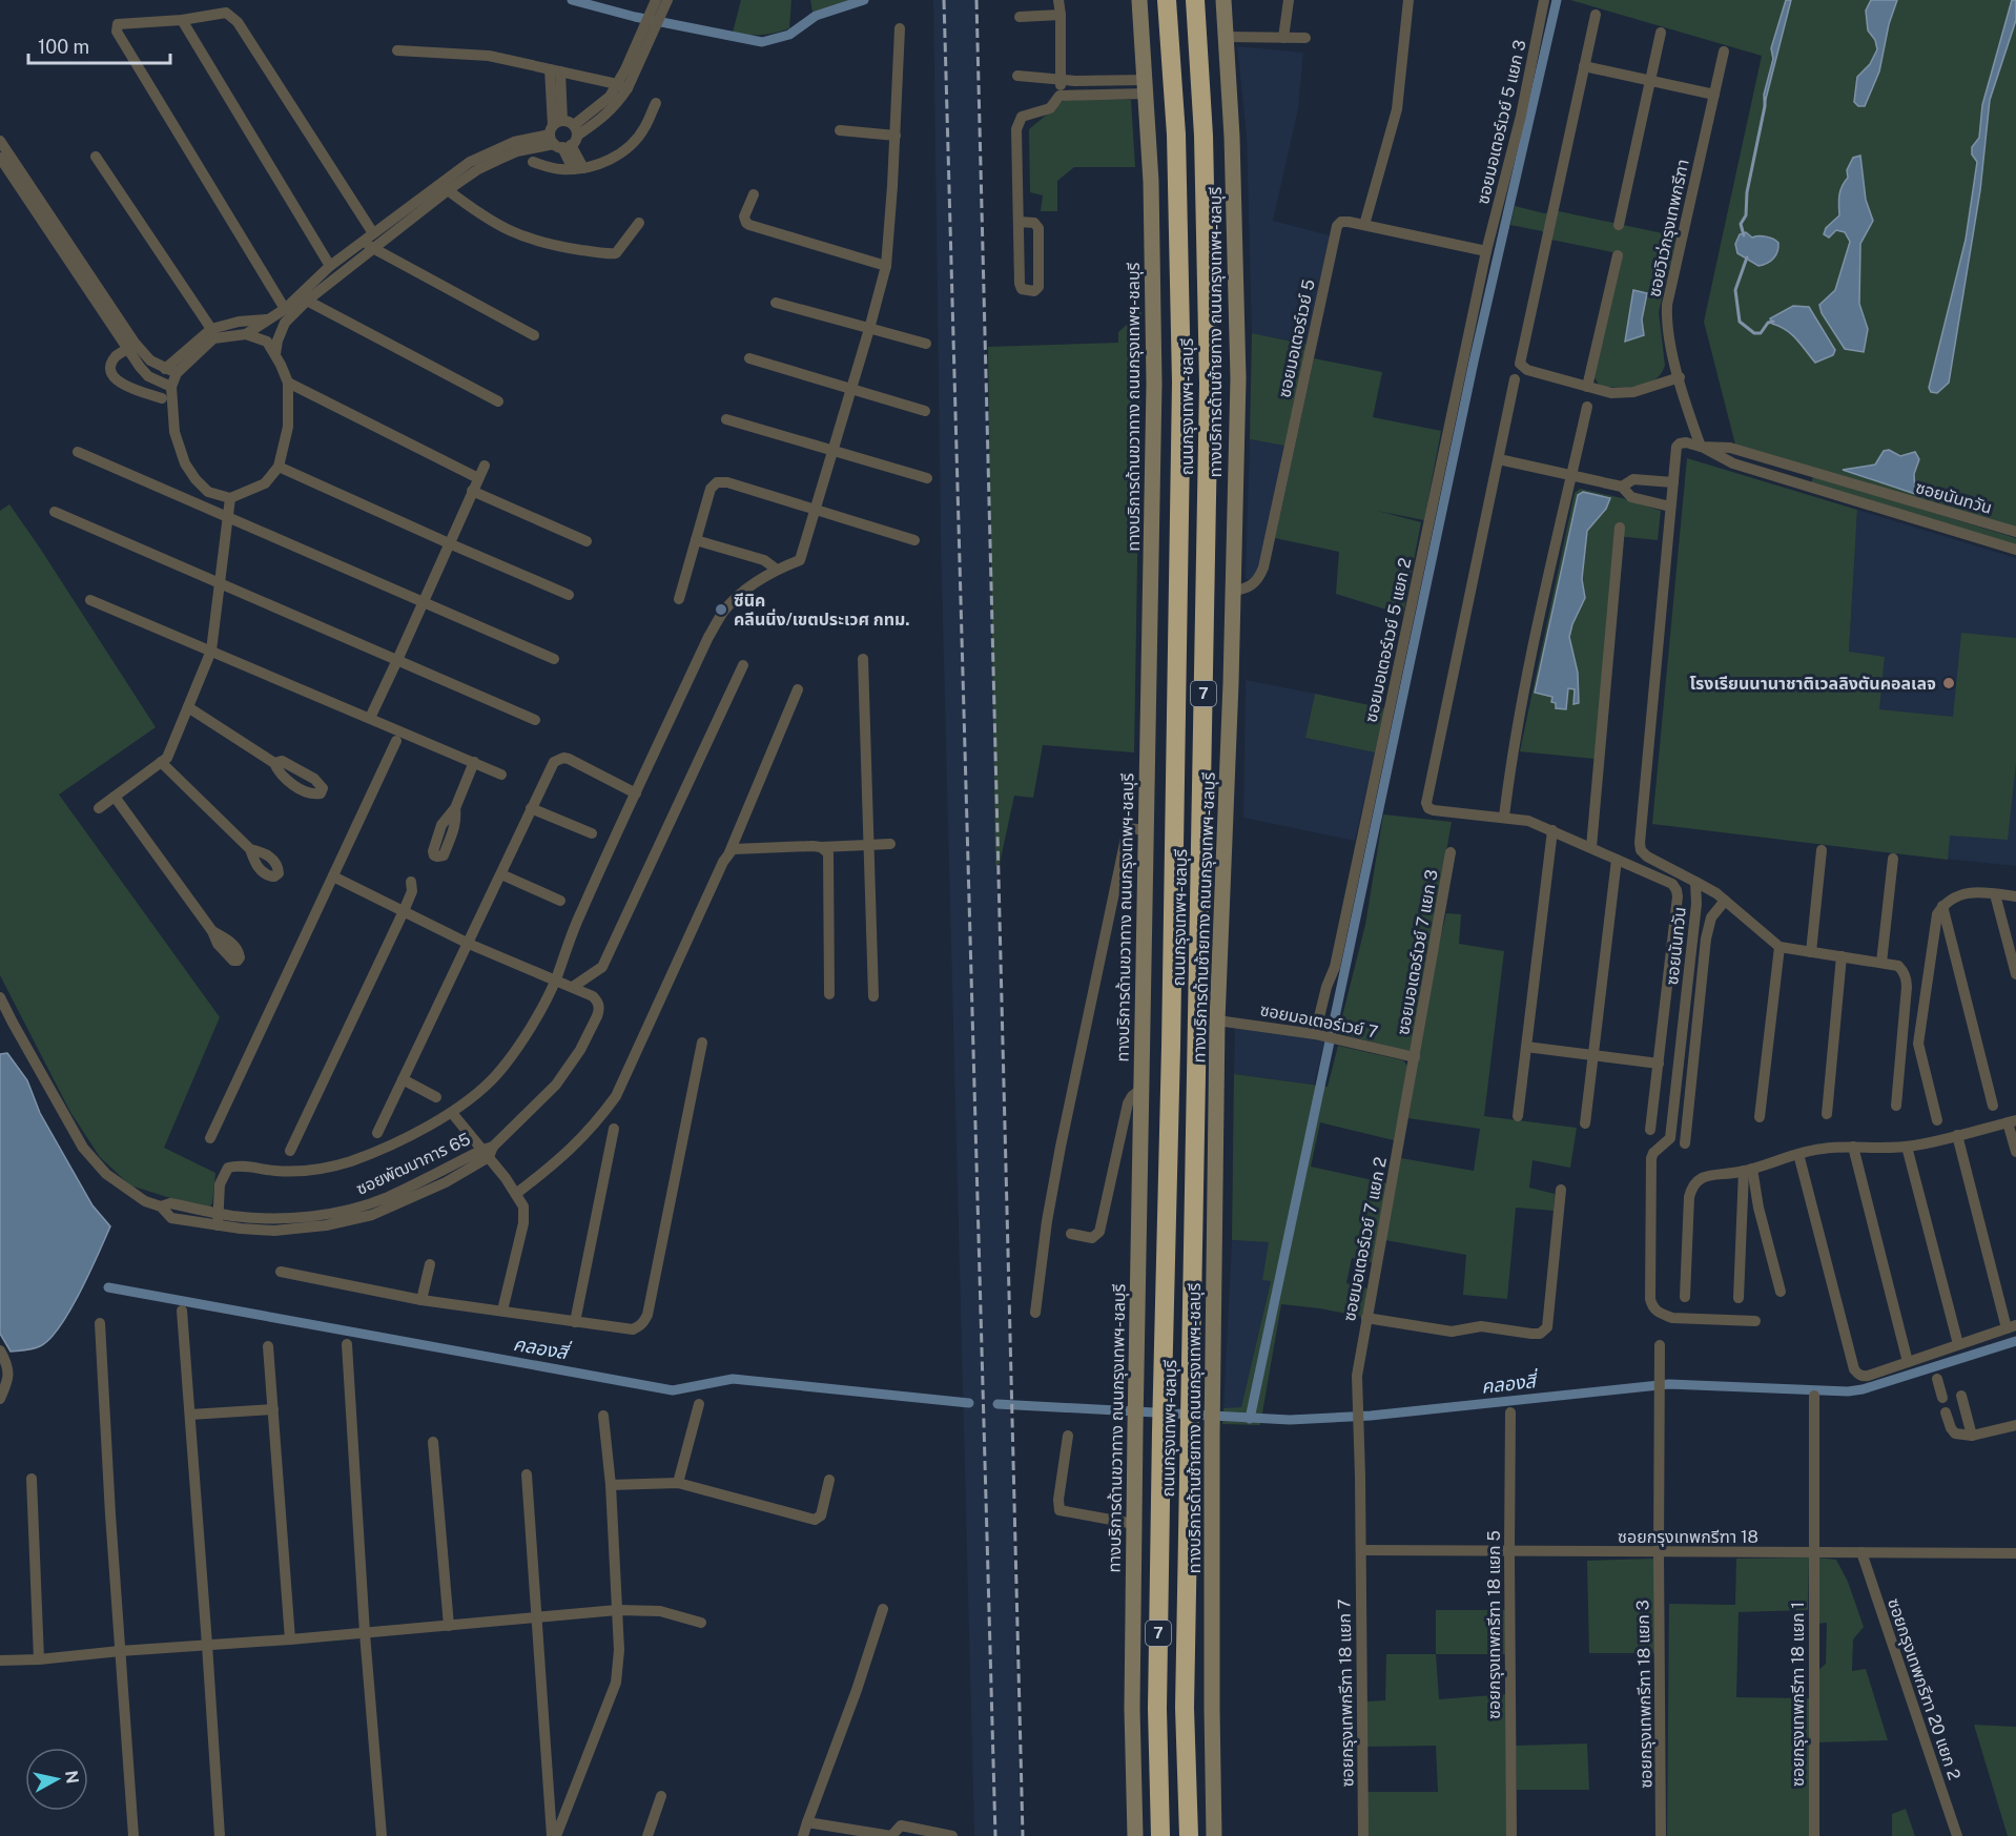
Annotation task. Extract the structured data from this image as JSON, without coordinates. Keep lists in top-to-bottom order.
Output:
{
  "streets": {
    "highway": ["ถนนกรุงเทพฯ-ชลบุรี", "7"],
    "main road": ["ทางบริการด้านซ้ายทาง ถนนกรุงเทพฯ-ชลบุรี", "ทางบริการด้านขวาทาง ถนนกรุงเทพฯ-ชลบุรี"],
    "street": [
      "ซอยมอเตอร์เวย์ 5 แยก 3",
      "ซอยวิเว่กรุงเทพกรีฑา",
      "ซอยมอเตอร์เวย์ 5",
      "ซอยนันทวัน",
      "ซอยมอเตอร์เวย์ 5 แยก 2",
      "ซอยมอเตอร์เวย์ 7 แยก 3",
      "ซอยมอเตอร์เวย์ 7",
      "ซอยพัฒนาการ 65",
      "ซอยมอเตอร์เวย์ 7 แยก 2",
      "ซอยกรุงเทพกรีฑา 18",
      "ซอยกรุงเทพกรีฑา 18 แยก 5",
      "ซอยกรุงเทพกรีฑา 20 แยก 2",
      "ซอยกรุงเทพกรีฑา 18 แยก 7",
      "ซอยกรุงเทพกรีฑา 18 แยก 3",
      "ซอยกรุงเทพกรีฑา 18 แยก 1"
    ]
  },
  "crossings": [
    ["ซอยมอเตอร์เวย์ 5 แยก 3", "ซอยมอเตอร์เวย์ 5"],
    ["ซอยมอเตอร์เวย์ 5 แยก 3", "ซอยมอเตอร์เวย์ 5 แยก 2"],
    ["ซอยวิเว่กรุงเทพกรีฑา", "ซอยนันทวัน"],
    ["ทางบริการด้านซ้ายทาง ถนนกรุงเทพฯ-ชลบุรี", "ซอยมอเตอร์เวย์ 5"],
    ["ทางบริการด้านซ้ายทาง ถนนกรุงเทพฯ-ชลบุรี", "ซอยมอเตอร์เวย์ 7"],
    ["ซอยมอเตอร์เวย์ 5", "ซอยมอเตอร์เวย์ 5 แยก 2"],
    ["ซอยมอเตอร์เวย์ 5 แยก 2", "ซอยมอเตอร์เวย์ 7"],
    ["ซอยมอเตอร์เวย์ 7 แยก 3", "ซอยมอเตอร์เวย์ 7"],
    ["ซอยมอเตอร์เวย์ 7 แยก 3", "ซอยมอเตอร์เวย์ 7 แยก 2"],
    ["ซอยมอเตอร์เวย์ 7", "ซอยมอเตอร์เวย์ 7 แยก 2"],
    ["ซอยมอเตอร์เวย์ 7 แยก 2", "ซอยกรุงเทพกรีฑา 18 แยก 7"],
    ["ซอยกรุงเทพกรีฑา 18", "ซอยกรุงเทพกรีฑา 18 แยก 5"],
    ["ซอยกรุงเทพกรีฑา 18", "ซอยกรุงเทพกรีฑา 20 แยก 2"],
    ["ซอยกรุงเทพกรีฑา 18", "ซอยกรุงเทพกรีฑา 18 แยก 7"],
    ["ซอยกรุงเทพกรีฑา 18", "ซอยกรุงเทพกรีฑา 18 แยก 3"],
    ["ซอยกรุงเทพกรีฑา 18", "ซอยกรุงเทพกรีฑา 18 แยก 1"]
  ],
  "water": ["คลองสี่"],
  "places": ["ซีนิค คลีนนิ่ง/เขตประเวศ กทม.", "โรงเรียนนานาชาติเวลลิงตันคอลเลจ"],
  "scale_bar": "100 m",
  "north": "right"
}
